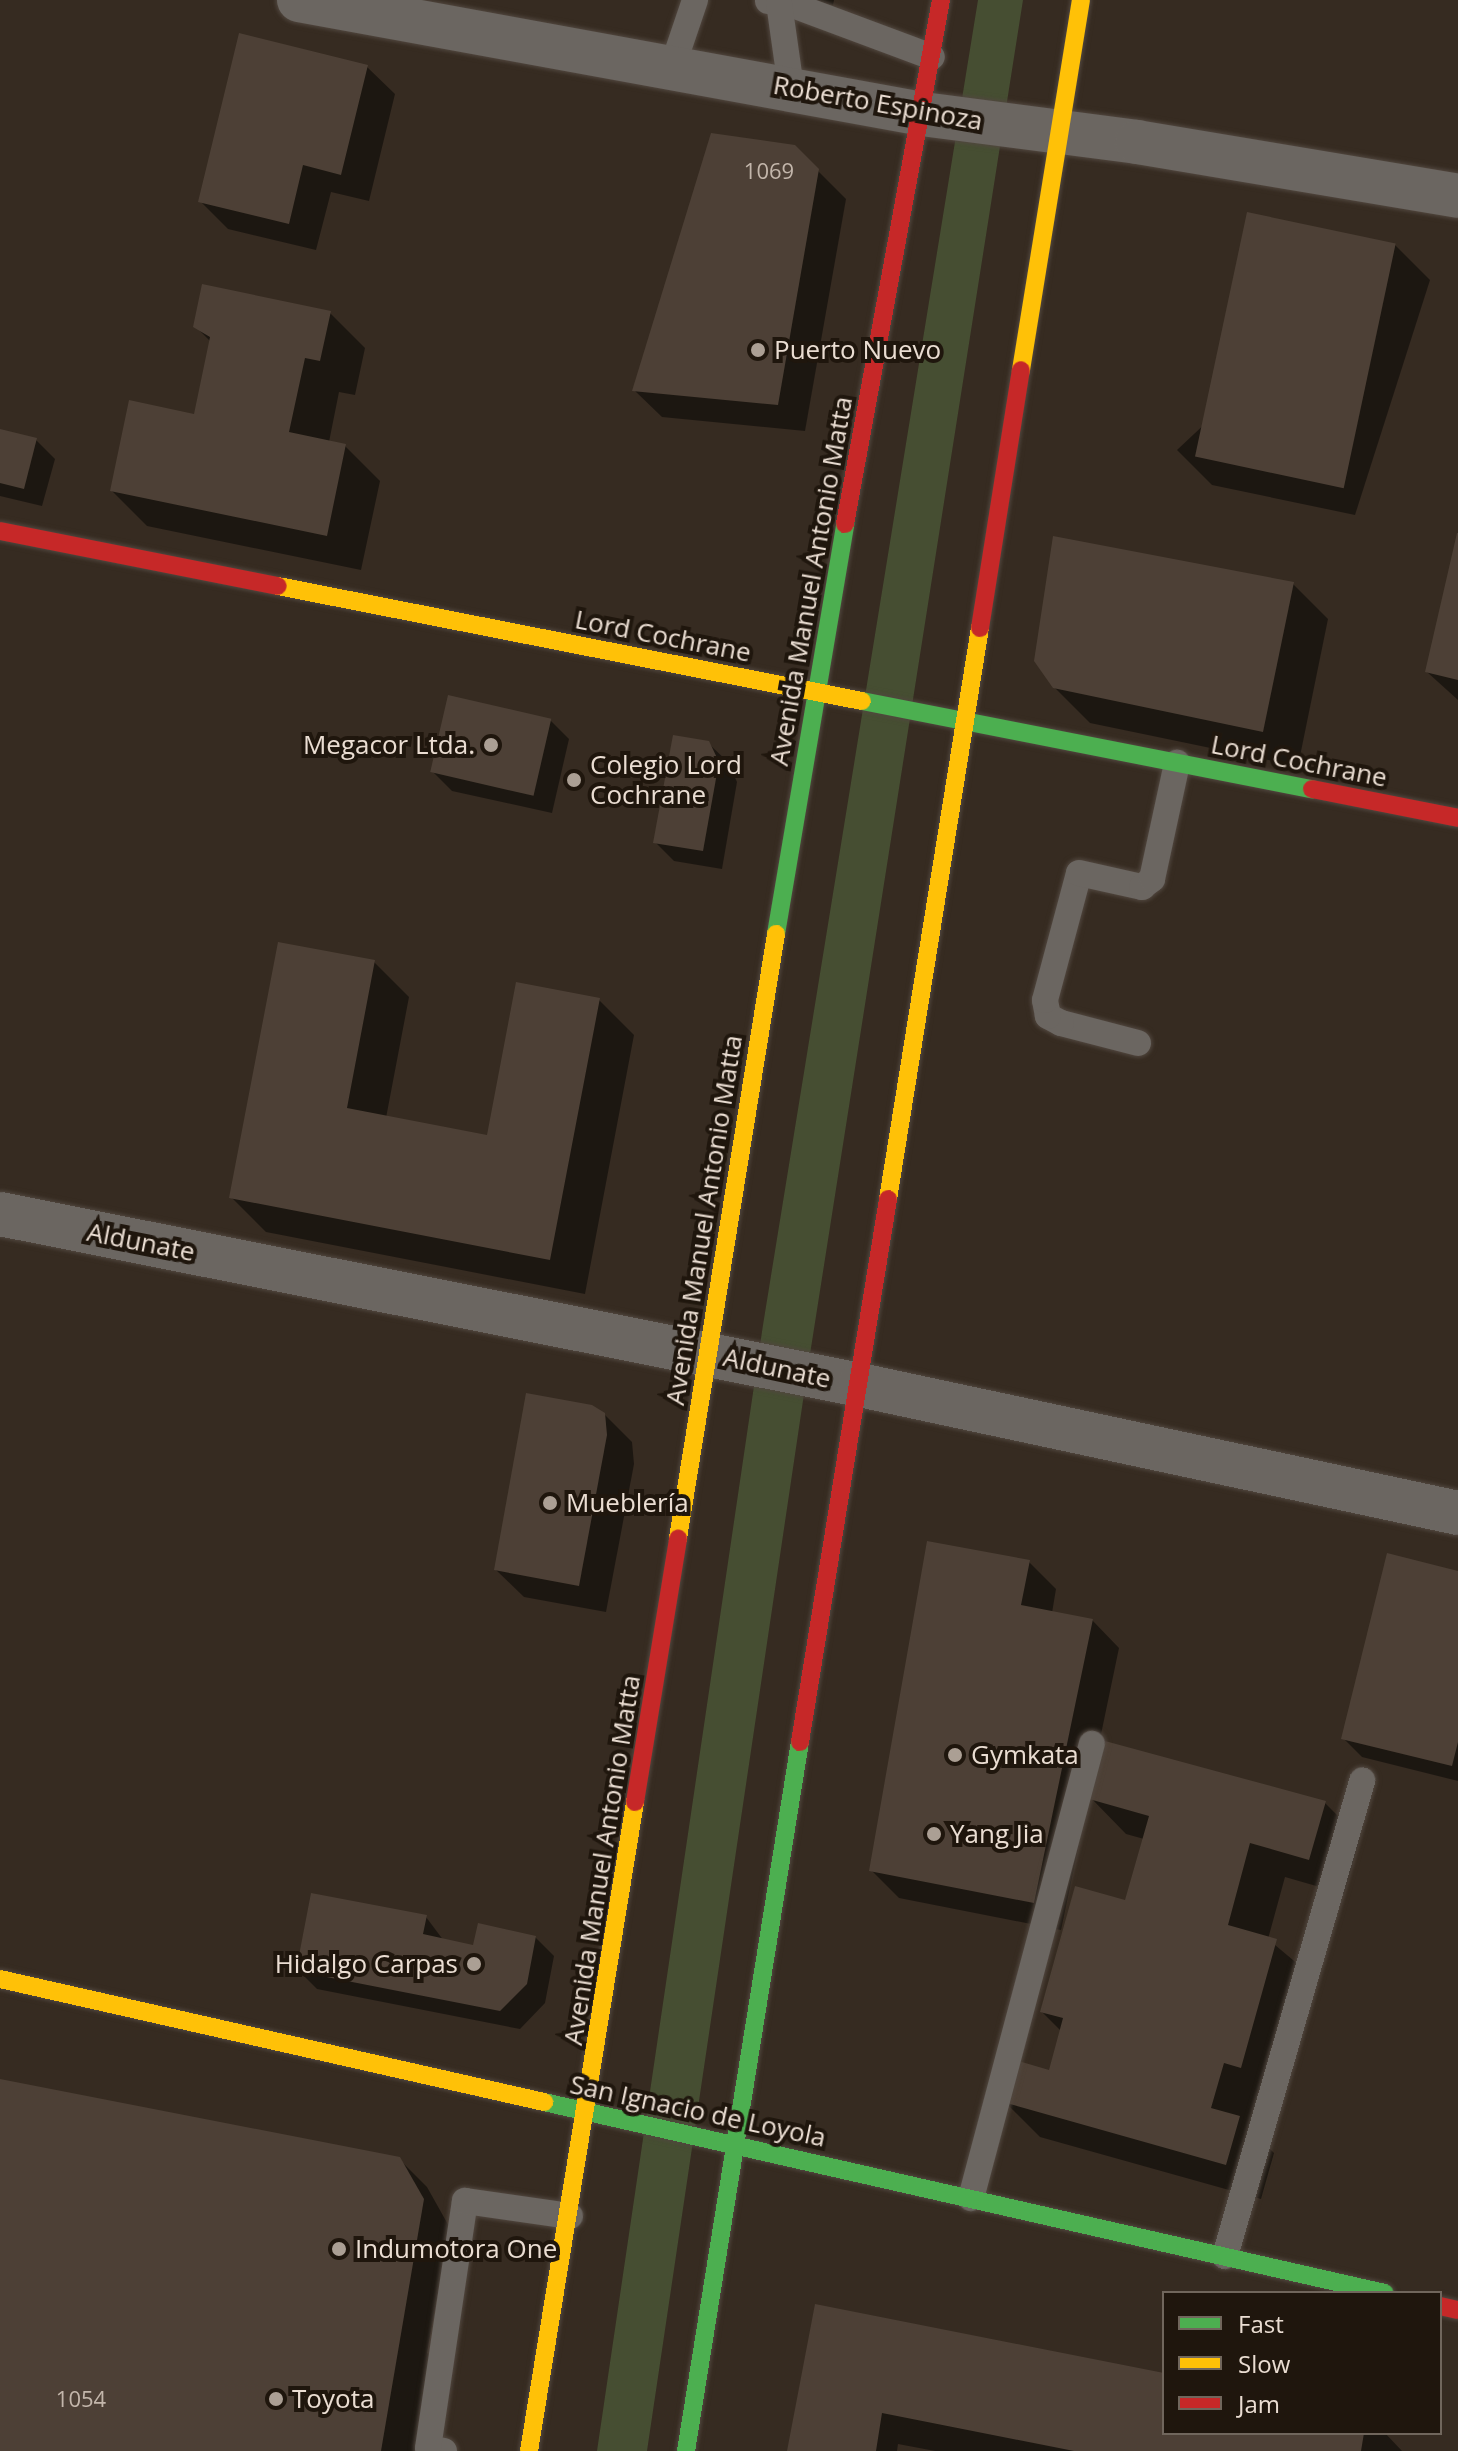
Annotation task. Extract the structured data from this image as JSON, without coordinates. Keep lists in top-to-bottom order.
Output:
{
  "streets": {
    "main road": ["Avenida Manuel Antonio Matta", "Lord Cochrane", "San Ignacio de Loyola"],
    "street": ["Roberto Espinoza", "Aldunate"]
  },
  "crossings": [
    ["Roberto Espinoza", "Avenida Manuel Antonio Matta"],
    ["Avenida Manuel Antonio Matta", "Lord Cochrane"],
    ["Avenida Manuel Antonio Matta", "Aldunate"],
    ["Avenida Manuel Antonio Matta", "San Ignacio de Loyola"]
  ],
  "places": [
    "Puerto Nuevo",
    "Megacor Ltda.",
    "Colegio Lord Cochrane",
    "Mueblería",
    "Gymkata",
    "Yang Jia",
    "Hidalgo Carpas",
    "Indumotora One",
    "Toyota"
  ],
  "house_numbers": ["1069", "1054"],
  "legend": ["Fast", "Slow", "Jam"]
}
